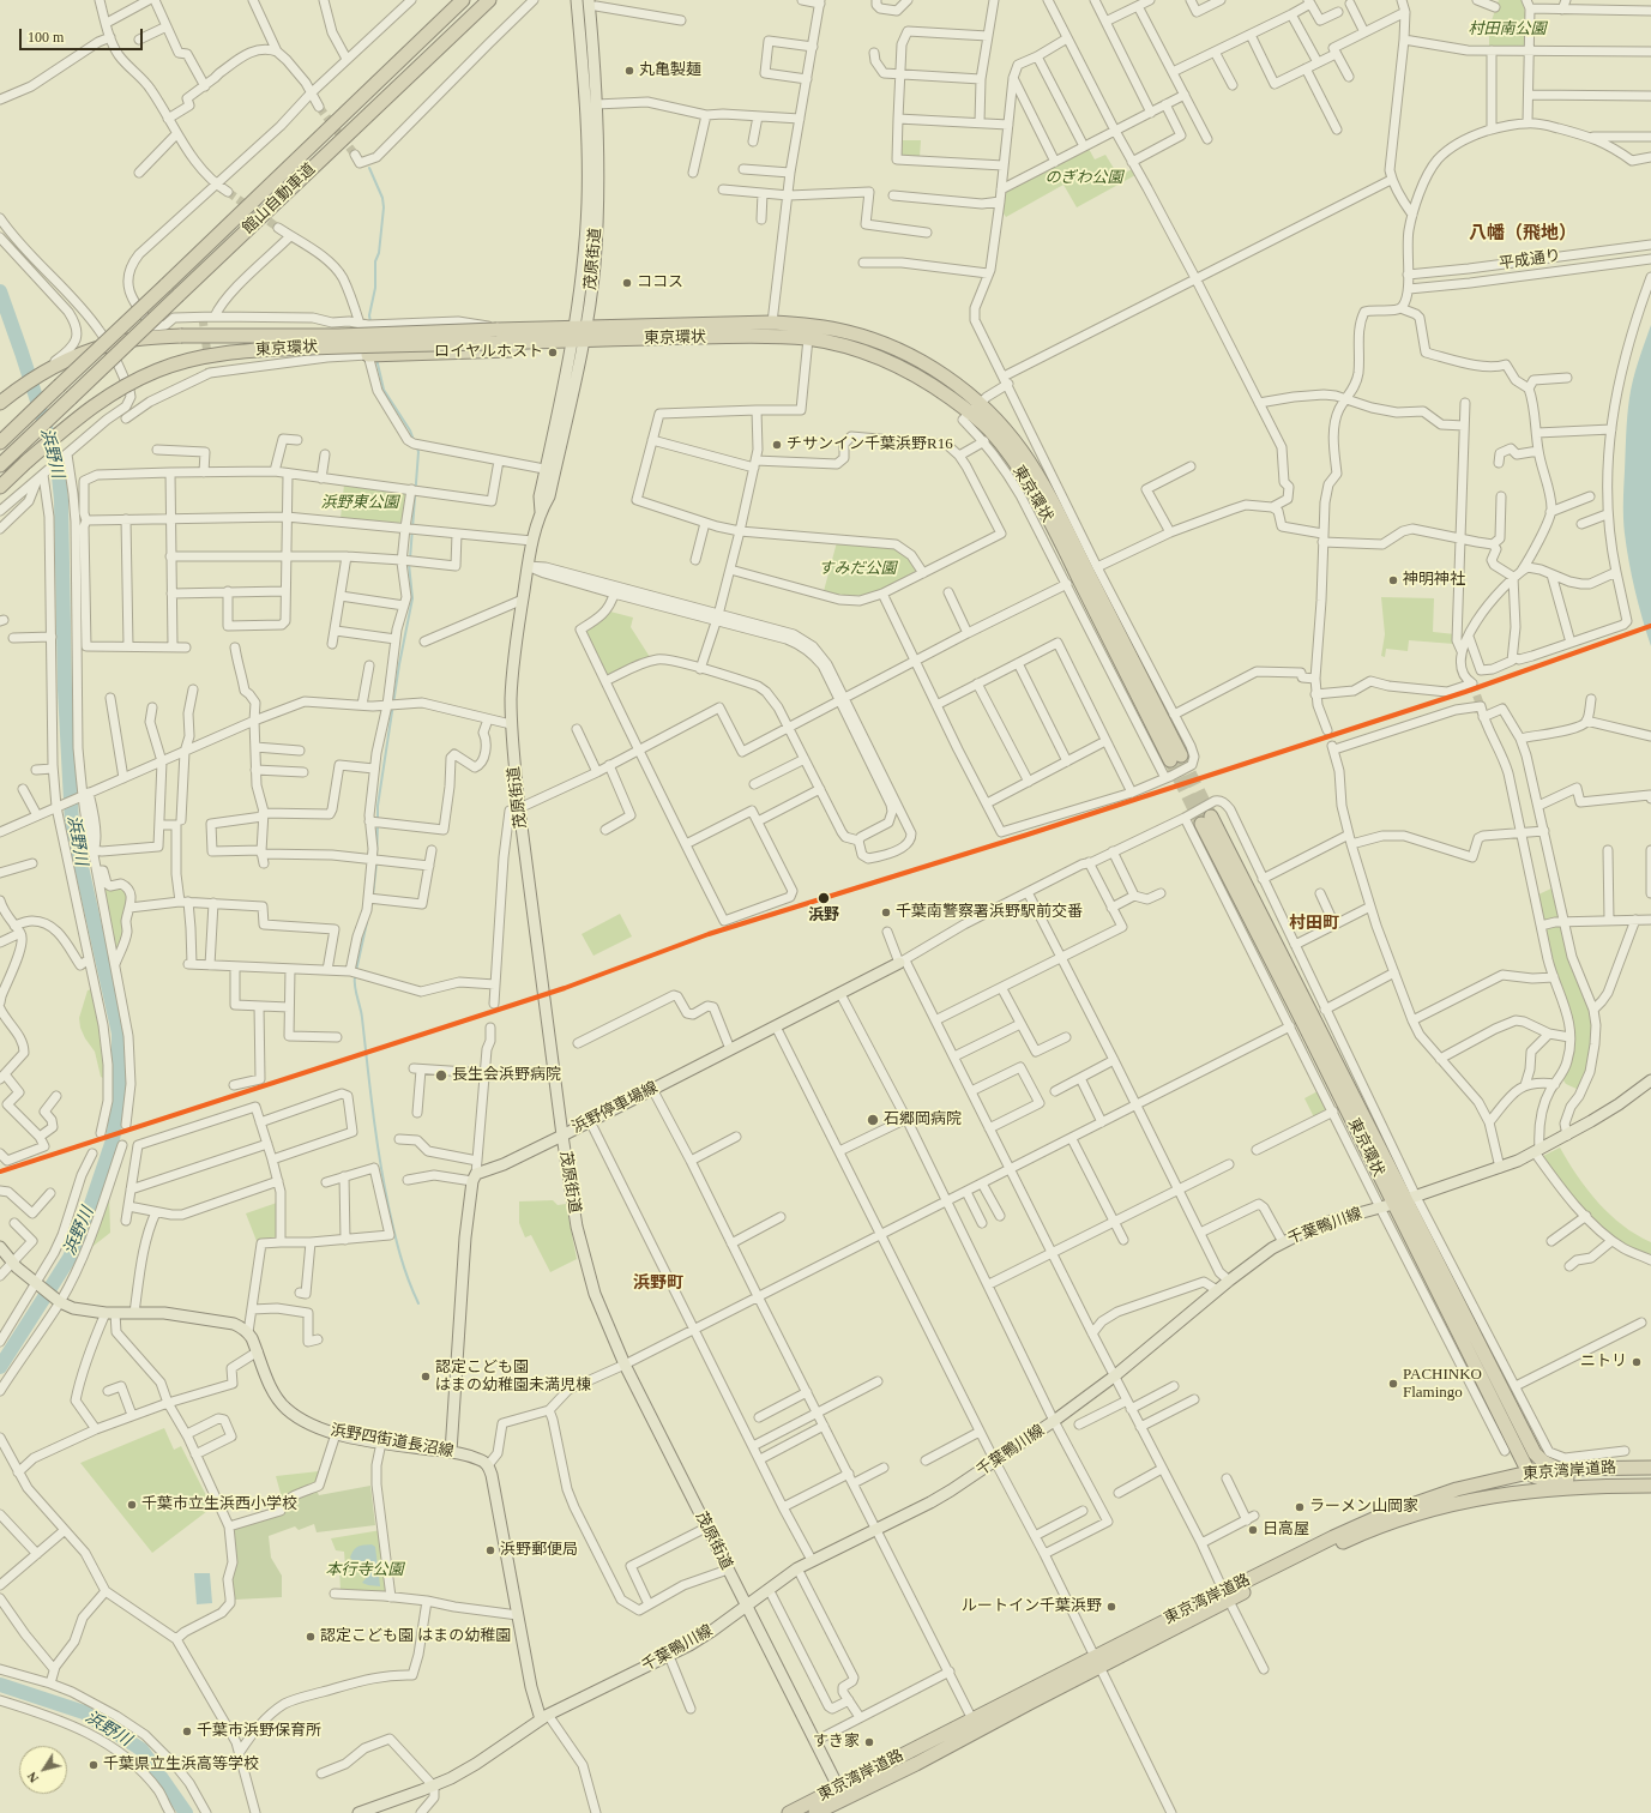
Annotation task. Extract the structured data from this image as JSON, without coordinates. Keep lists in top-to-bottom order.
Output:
{
  "streets": {
    "highway": ["館山自動車道", "東京環状", "東京湾岸道路"],
    "main road": [
      "茂原街道",
      "浜野停車場線",
      "千葉鴨川線",
      "浜野四街道長沼線"
    ],
    "street": ["平成通り"]
  },
  "crossings": [
    ["茂原街道", "東京環状"],
    ["茂原街道", "浜野停車場線"],
    ["茂原街道", "千葉鴨川線"],
    ["茂原街道", "東京湾岸道路"],
    ["東京環状", "千葉鴨川線"],
    ["東京環状", "東京湾岸道路"]
  ],
  "districts": ["八幡（飛地）", "村田町", "浜野町"],
  "water": ["浜野川"],
  "parks": [
    "村田南公園",
    "のぎわ公園",
    "浜野東公園",
    "すみだ公園",
    "本行寺公園"
  ],
  "places": [
    "丸亀製麺",
    "ココス",
    "ロイヤルホスト",
    "チサンイン千葉浜野R16",
    "神明神社",
    "浜野",
    "千葉南警察署浜野駅前交番",
    "長生会浜野病院",
    "石郷岡病院",
    "ニトリ",
    "認定こども園 はまの幼稚園未満児棟",
    "PACHINKO Flamingo",
    "千葉市立生浜西小学校",
    "ラーメン山岡家",
    "日高屋",
    "浜野郵便局",
    "ルートイン千葉浜野",
    "認定こども園 はまの幼稚園",
    "千葉市浜野保育所",
    "すき家",
    "千葉県立生浜高等学校"
  ],
  "scale_bar": "100 m",
  "north": "bottom left"
}
